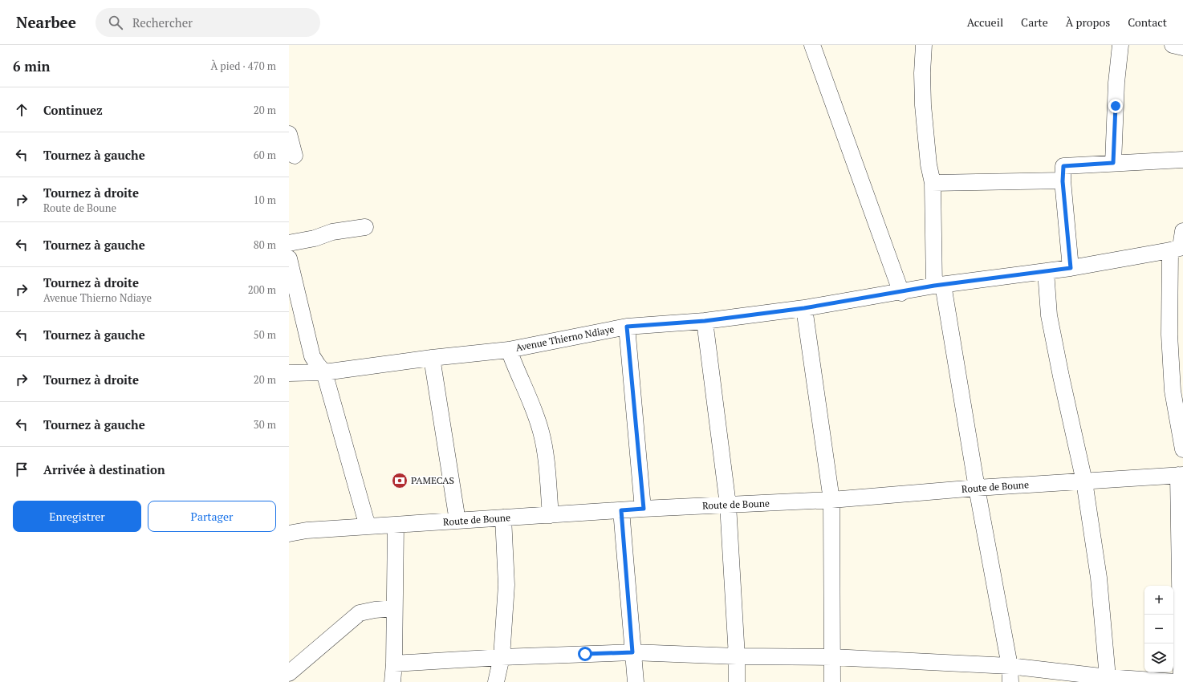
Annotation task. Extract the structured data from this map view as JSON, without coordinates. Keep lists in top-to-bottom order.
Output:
{
  "streets": {
    "street": ["Avenue Thierno Ndiaye", "Route de Boune"]
  },
  "places": {
    "bank": ["PAMECAS"]
  },
  "page": {
    "header": "Nearbee",
    "search": "Rechercher",
    "nav": [
      "Accueil",
      "Carte",
      "À propos",
      "Contact"
    ],
    "heading": ["6 min", "À pied · 470 m"],
    "list": [
      ["Continuez", "20 m"],
      ["Tournez à gauche", "60 m"],
      ["Tournez à droite", "Route de Boune", "10 m"],
      ["Tournez à gauche", "80 m"],
      ["Tournez à droite", "Avenue Thierno Ndiaye", "200 m"],
      ["Tournez à gauche", "50 m"],
      ["Tournez à droite", "20 m"],
      ["Tournez à gauche", "30 m"],
      "Arrivée à destination"
    ],
    "buttons": ["Enregistrer", "Partager"],
    "map_buttons": ["+", "−"]
  }
}
